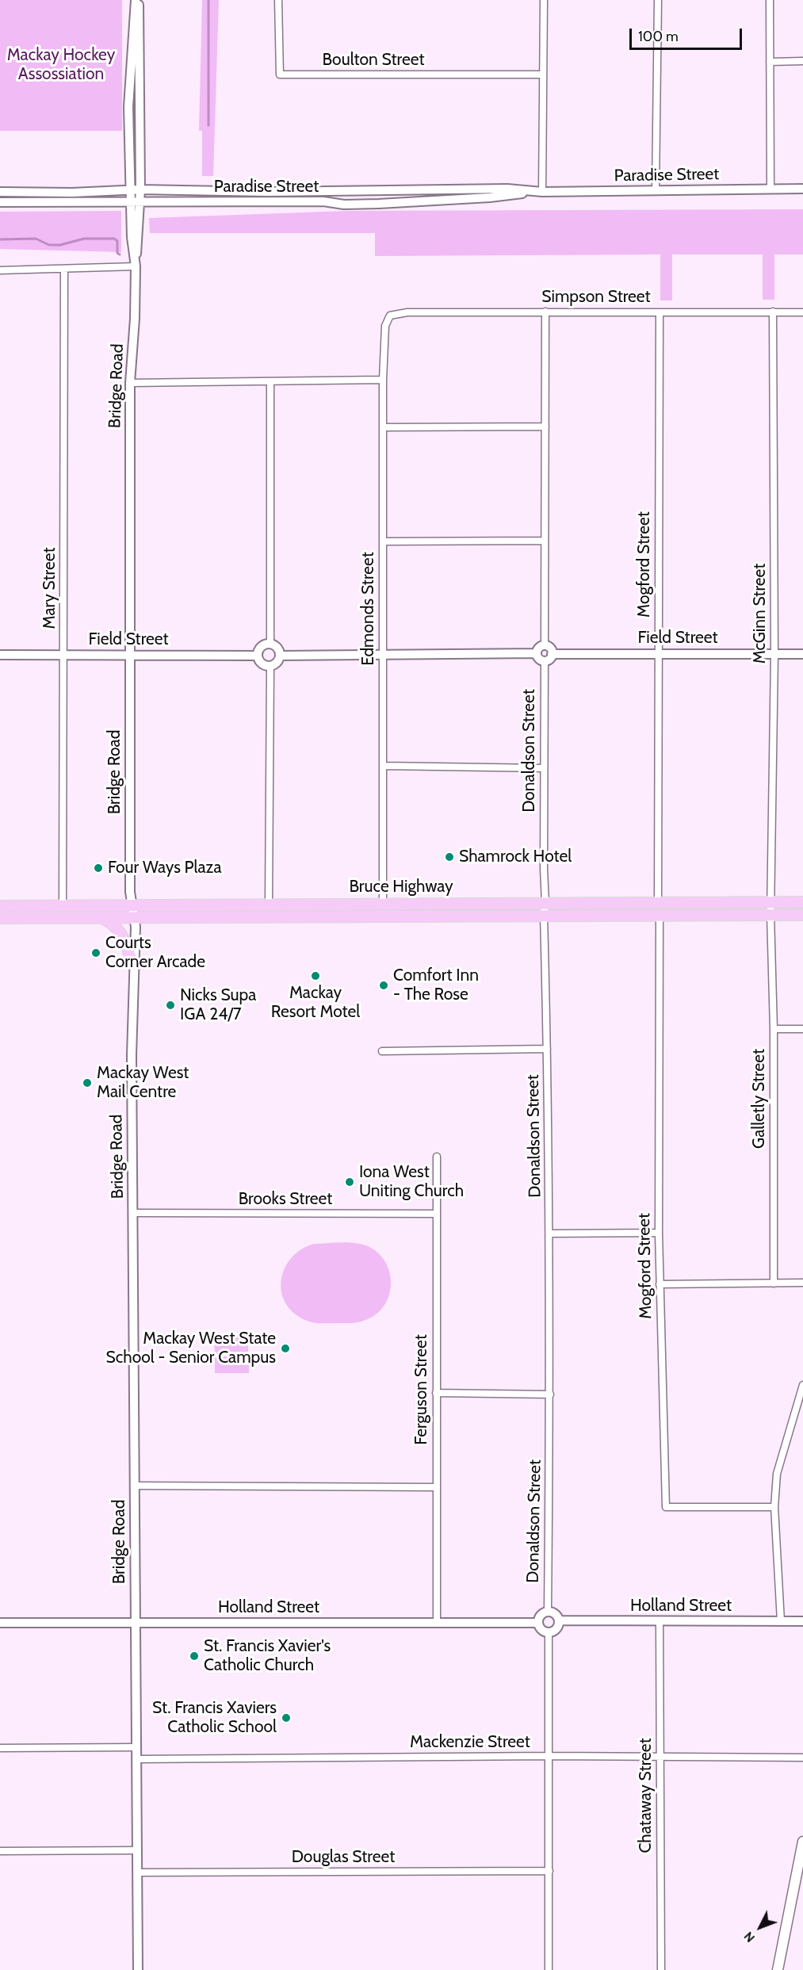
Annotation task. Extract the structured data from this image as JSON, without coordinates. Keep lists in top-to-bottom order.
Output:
{
  "streets": {
    "highway": ["Bruce Highway"],
    "street": [
      "Boulton Street",
      "Paradise Street",
      "Simpson Street",
      "Bridge Road",
      "Mogford Street",
      "Mary Street",
      "Edmonds Street",
      "McGinn Street",
      "Field Street",
      "Donaldson Street",
      "Galletly Street",
      "Brooks Street",
      "Ferguson Street",
      "Holland Street",
      "Mackenzie Street",
      "Chataway Street",
      "Douglas Street"
    ]
  },
  "crossings": [
    ["Paradise Street", "Bridge Road"],
    ["Simpson Street", "Mogford Street"],
    ["Simpson Street", "Edmonds Street"],
    ["Simpson Street", "McGinn Street"],
    ["Bridge Road", "Field Street"],
    ["Bridge Road", "Bruce Highway"],
    ["Bridge Road", "Brooks Street"],
    ["Bridge Road", "Holland Street"],
    ["Bridge Road", "Mackenzie Street"],
    ["Bridge Road", "Douglas Street"],
    ["Mogford Street", "Field Street"],
    ["Mogford Street", "Bruce Highway"],
    ["Mary Street", "Field Street"],
    ["Mary Street", "Bruce Highway"],
    ["Edmonds Street", "Bruce Highway"],
    ["McGinn Street", "Field Street"],
    ["McGinn Street", "Bruce Highway"],
    ["McGinn Street", "Galletly Street"],
    ["Field Street", "Donaldson Street"],
    ["Donaldson Street", "Bruce Highway"],
    ["Donaldson Street", "Holland Street"],
    ["Bruce Highway", "Galletly Street"],
    ["Brooks Street", "Ferguson Street"],
    ["Ferguson Street", "Holland Street"],
    ["Holland Street", "Chataway Street"],
    ["Mackenzie Street", "Chataway Street"]
  ],
  "parks": ["Mackay Hockey Assossiation"],
  "places": [
    "Shamrock Hotel",
    "Four Ways Plaza",
    "Courts Corner Arcade",
    "Mackay Resort Motel",
    "Comfort Inn - The Rose",
    "Nicks Supa IGA 24/7",
    "Mackay West Mail Centre",
    "Iona West Uniting Church",
    "Mackay West State School - Senior Campus",
    "St. Francis Xavier's Catholic Church",
    "St. Francis Xaviers Catholic School"
  ],
  "scale_bar": "100 m",
  "north": "bottom left"
}
